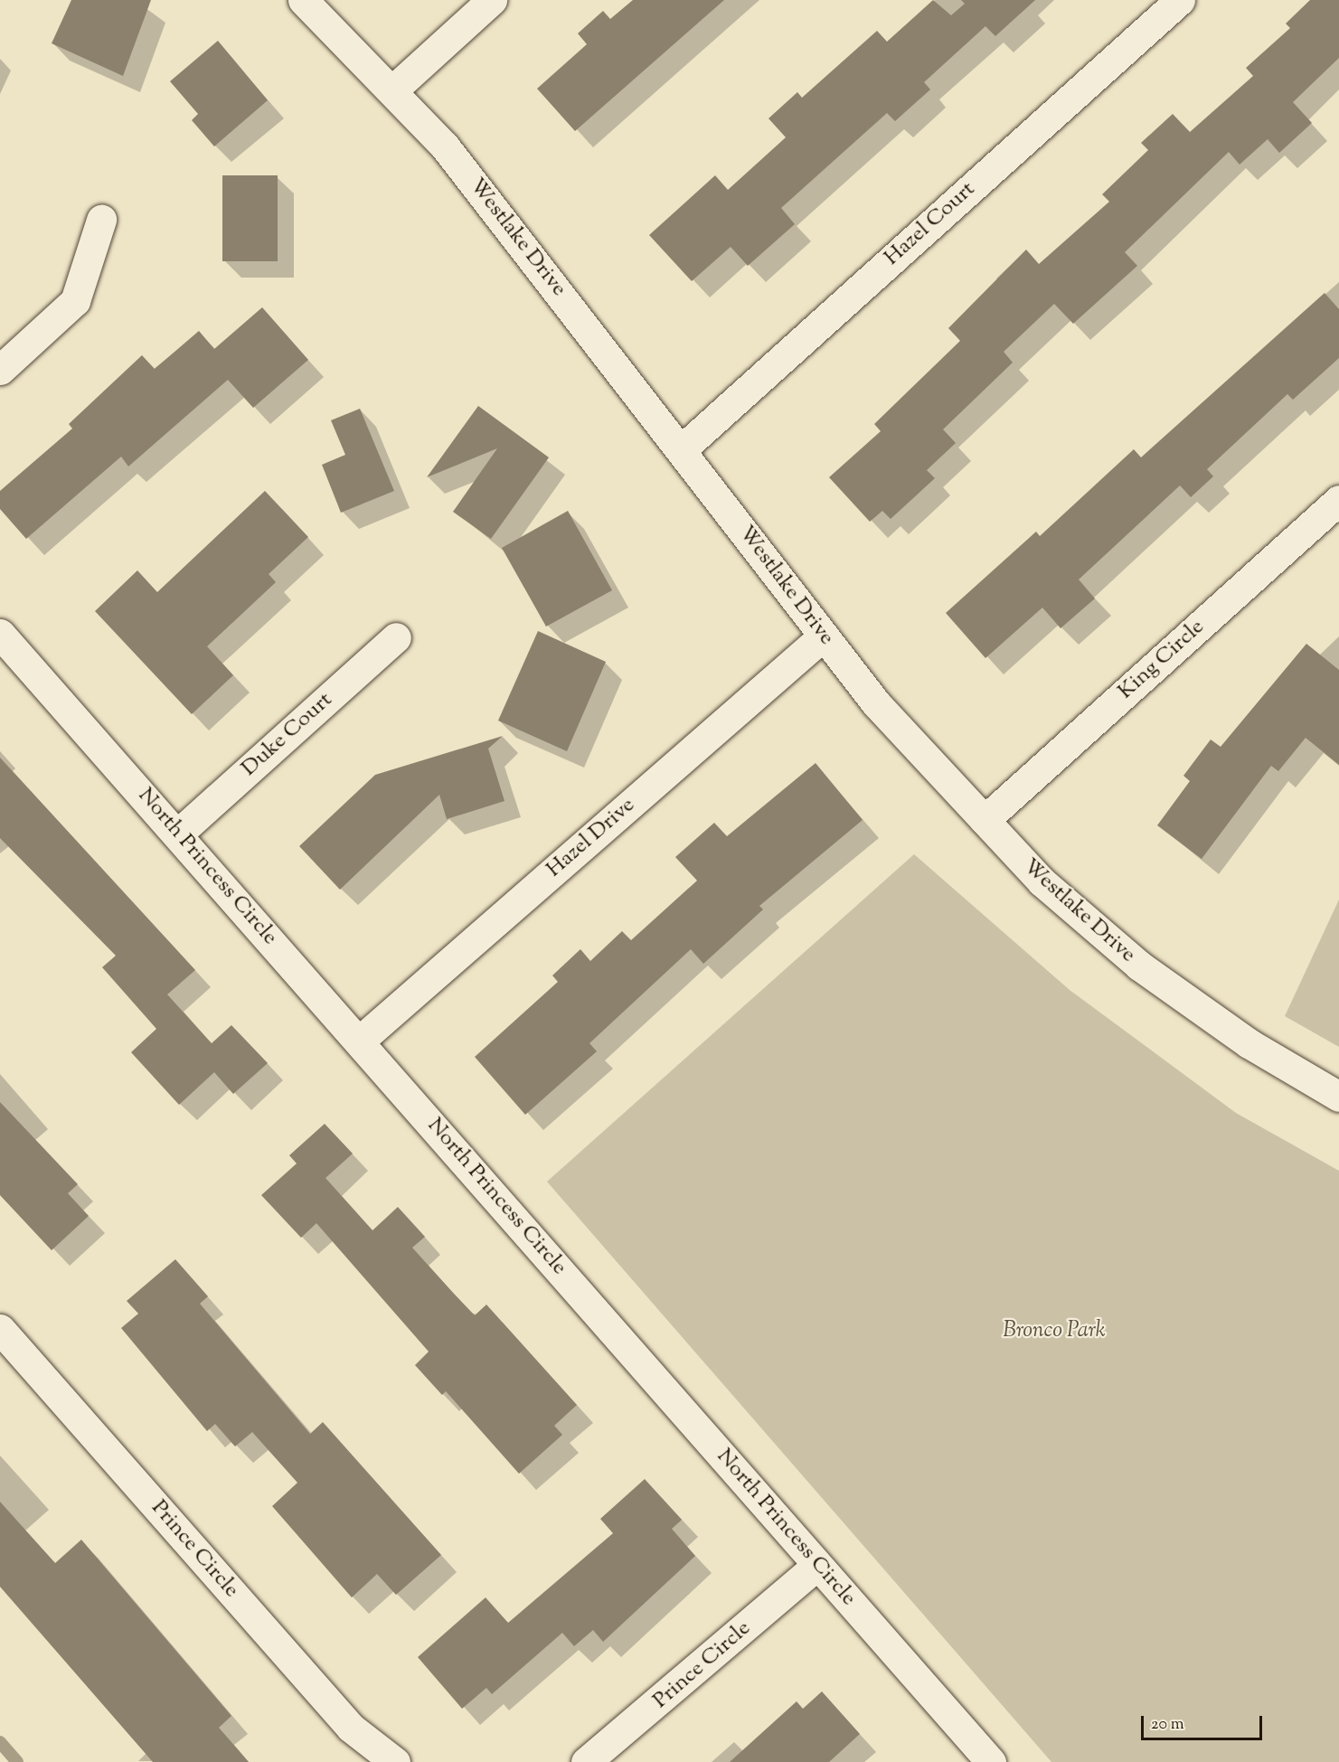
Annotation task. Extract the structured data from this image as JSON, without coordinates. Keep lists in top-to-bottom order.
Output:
{
  "streets": {
    "street": [
      "Hazel Court",
      "Westlake Drive",
      "King Circle",
      "Duke Court",
      "Hazel Drive",
      "North Princess Circle",
      "Prince Circle"
    ]
  },
  "crossings": [
    ["Hazel Court", "Westlake Drive"],
    ["Westlake Drive", "King Circle"],
    ["Westlake Drive", "Hazel Drive"],
    ["Duke Court", "North Princess Circle"],
    ["Hazel Drive", "North Princess Circle"],
    ["North Princess Circle", "Prince Circle"]
  ],
  "parks": ["Bronco Park"],
  "scale_bar": "20 m"
}
